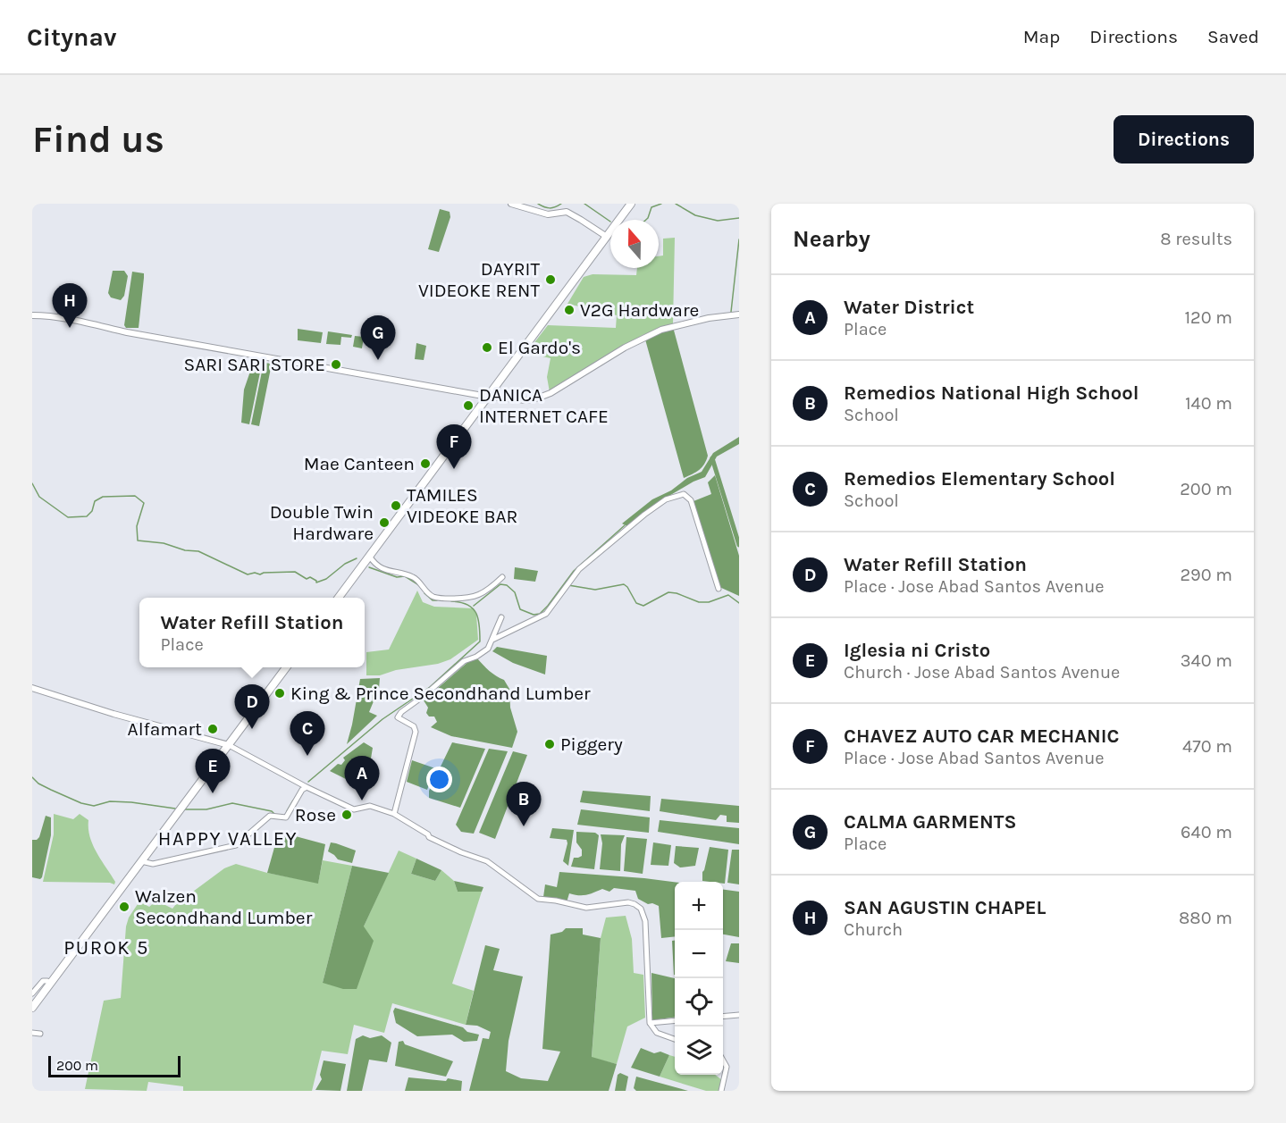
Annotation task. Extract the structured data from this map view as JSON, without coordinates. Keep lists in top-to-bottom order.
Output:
{
  "districts": ["HAPPY VALLEY", "PUROK 5"],
  "places": [
    "DAYRIT VIDEOKE RENT",
    "V2G Hardware",
    "El Gardo's",
    "SARI SARI STORE",
    "DANICA INTERNET CAFE",
    "Mae Canteen",
    "TAMILES VIDEOKE BAR",
    "Double Twin Hardware",
    "King & Prince Secondhand Lumber",
    "Alfamart",
    "Piggery",
    "Rose",
    "Walzen Secondhand Lumber"
  ],
  "scale_bar": "200 m",
  "north": "top",
  "page": {
    "header": "Citynav",
    "nav": ["Map", "Directions", "Saved"],
    "buttons": "Directions",
    "title": "Find us",
    "heading": ["Nearby", "8 results"],
    "list": [
      {
        "mark": "A",
        "name": "Water District",
        "note": "Place",
        "value": "120 m"
      },
      {
        "mark": "B",
        "name": "Remedios National High School",
        "note": "School",
        "value": "140 m"
      },
      {
        "mark": "C",
        "name": "Remedios Elementary School",
        "note": "School",
        "value": "200 m"
      },
      {
        "mark": "D",
        "name": "Water Refill Station",
        "note": "Place · Jose Abad Santos Avenue",
        "value": "290 m"
      },
      {
        "mark": "E",
        "name": "Iglesia ni Cristo",
        "note": "Church · Jose Abad Santos Avenue",
        "value": "340 m"
      },
      {
        "mark": "F",
        "name": "CHAVEZ AUTO CAR MECHANIC",
        "note": "Place · Jose Abad Santos Avenue",
        "value": "470 m"
      },
      {
        "mark": "G",
        "name": "CALMA GARMENTS",
        "note": "Place",
        "value": "640 m"
      },
      {
        "mark": "H",
        "name": "SAN AGUSTIN CHAPEL",
        "note": "Church",
        "value": "880 m"
      }
    ],
    "pins": [
      "H",
      "G",
      "F",
      "D",
      "C",
      "E",
      "A",
      "B"
    ],
    "popup": ["Water Refill Station", "Place"],
    "map_buttons": ["+", "−"],
    "scale": "200 m"
  }
}
